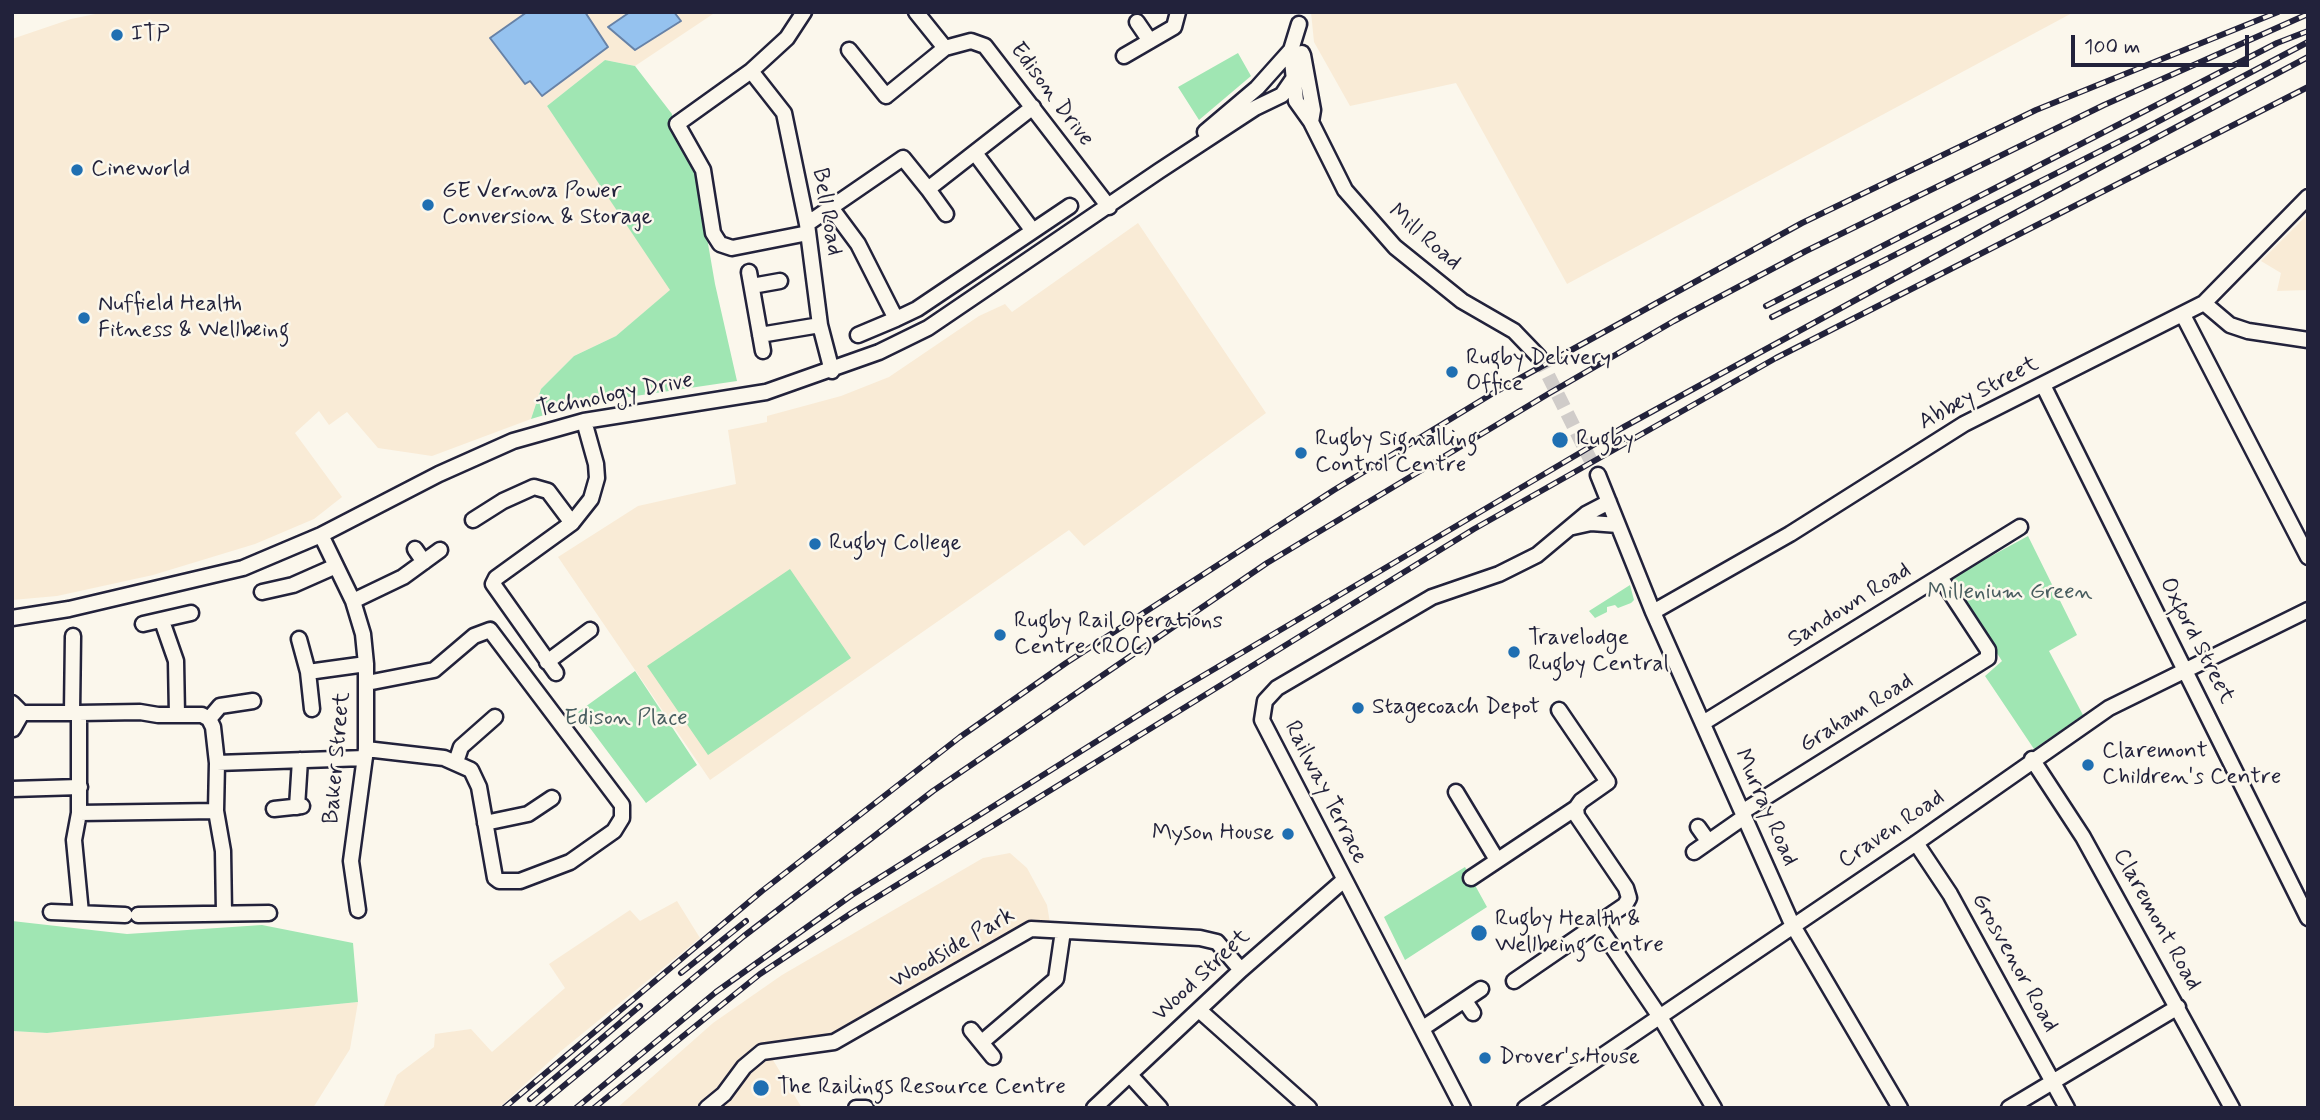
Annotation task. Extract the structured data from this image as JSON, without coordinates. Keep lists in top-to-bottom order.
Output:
{
  "streets": {
    "street": [
      "Edison Drive",
      "Bell Road",
      "Mill Road",
      "Abbey Street",
      "Technology Drive",
      "Sandown Road",
      "Oxford Street",
      "Graham Road",
      "Baker Street",
      "Railway Terrace",
      "Murray Road",
      "Craven Road",
      "Claremont Road",
      "Woodside Park",
      "Grosvenor Road",
      "Wood Street"
    ]
  },
  "crossings": [
    ["Edison Drive", "Technology Drive"],
    ["Bell Road", "Technology Drive"],
    ["Abbey Street", "Oxford Street"],
    ["Abbey Street", "Murray Road"],
    ["Technology Drive", "Baker Street"],
    ["Sandown Road", "Graham Road"],
    ["Sandown Road", "Murray Road"],
    ["Oxford Street", "Craven Road"],
    ["Graham Road", "Murray Road"],
    ["Railway Terrace", "Murray Road"],
    ["Railway Terrace", "Wood Street"],
    ["Murray Road", "Craven Road"],
    ["Craven Road", "Claremont Road"],
    ["Craven Road", "Grosvenor Road"],
    ["Woodside Park", "Wood Street"]
  ],
  "parks": ["Millenium Green", "Edison Place"],
  "places": [
    "ITP",
    "Cineworld",
    "GE Vernova Power Conversion & Storage",
    "Nuffield Health Fitness & Wellbeing",
    "Rugby Delivery Office",
    "Rugby",
    "Rugby Signalling Control Centre",
    "Rugby College",
    "Rugby Rail Operations Centre (ROC)",
    "Travelodge Rugby Central",
    "Stagecoach Depot",
    "Claremont Children's Centre",
    "Myson House",
    "Rugby Health & Wellbeing Centre",
    "Drover's House",
    "The Railings Resource Centre"
  ],
  "scale_bar": "100 m"
}
